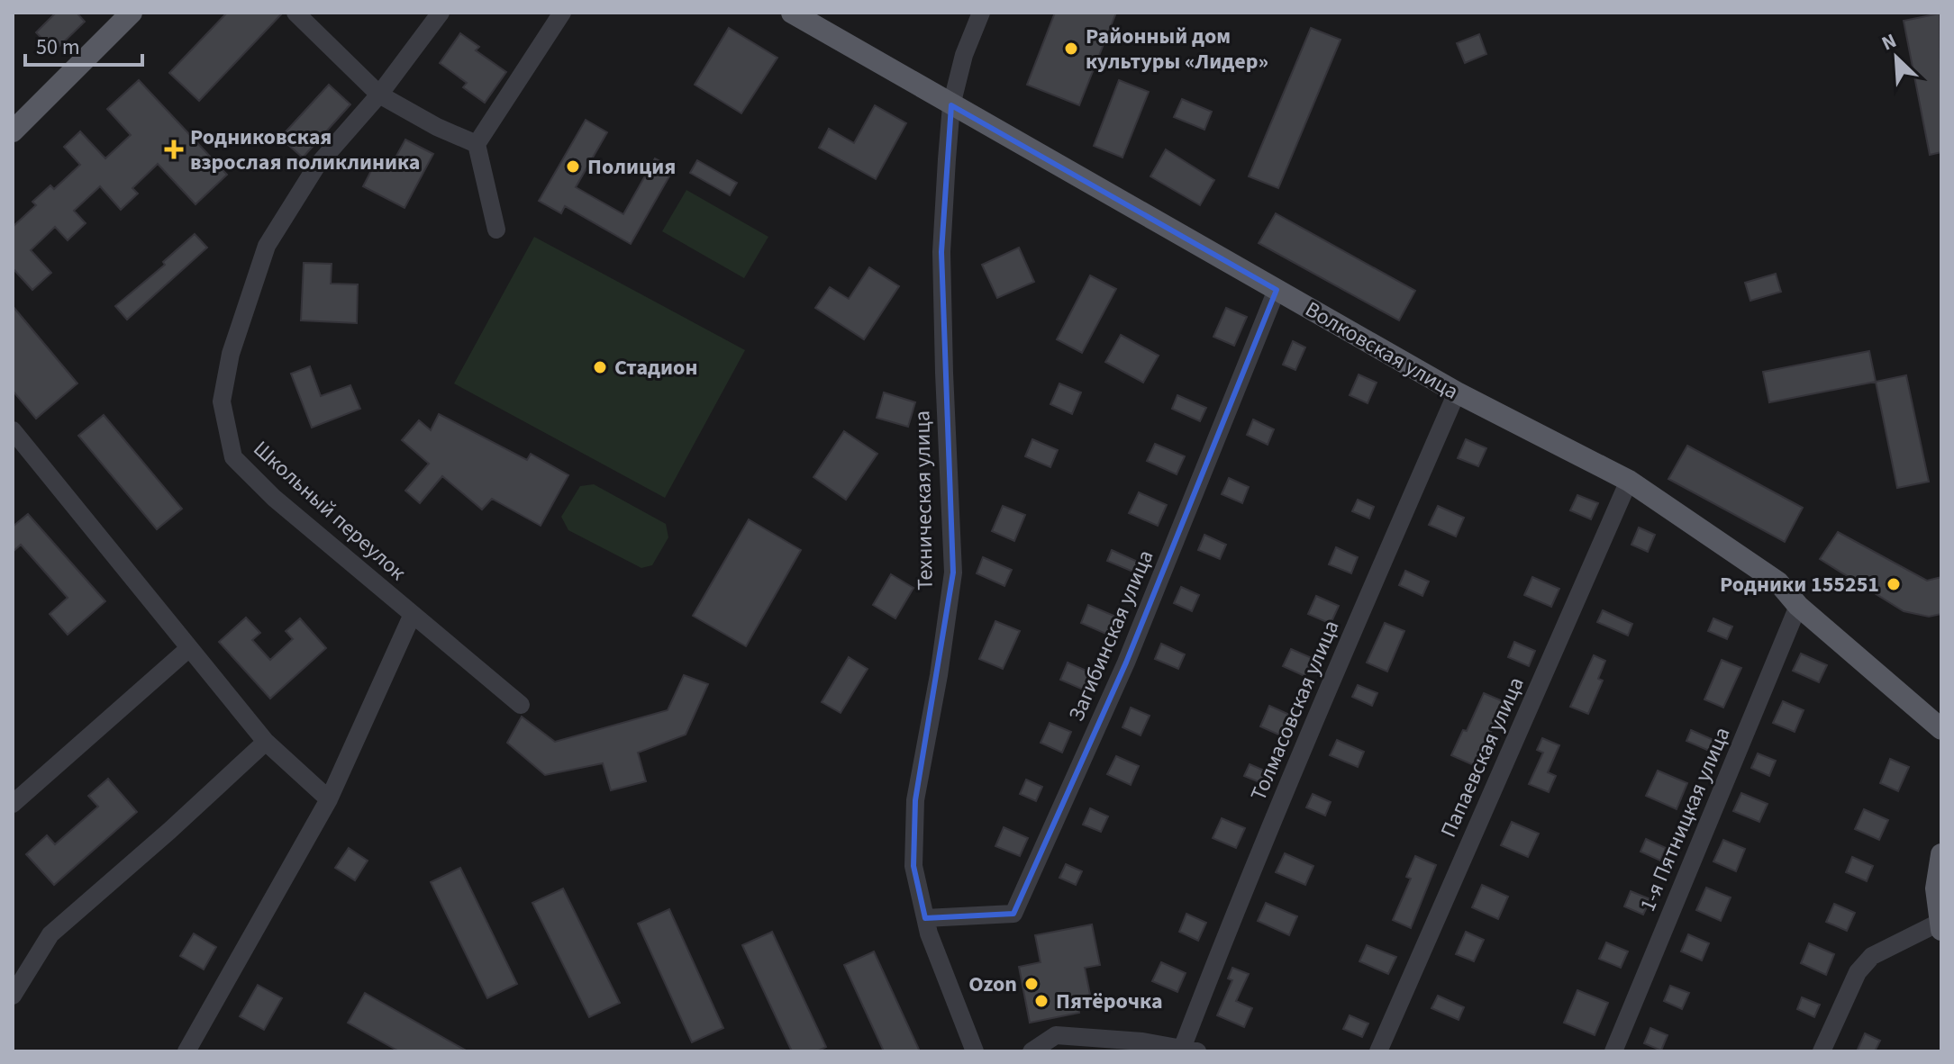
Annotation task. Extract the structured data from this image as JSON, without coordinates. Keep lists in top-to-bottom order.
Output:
{
  "streets": {
    "main road": ["Волковская улица"],
    "street": [
      "Техническая улица",
      "Школьный переулок",
      "Загибинская улица",
      "Толмасовская улица",
      "Папаевская улица",
      "1-я Пятницкая улица"
    ]
  },
  "crossings": [
    ["Волковская улица", "Техническая улица"],
    ["Волковская улица", "Загибинская улица"],
    ["Волковская улица", "Толмасовская улица"],
    ["Волковская улица", "Папаевская улица"],
    ["Волковская улица", "1-я Пятницкая улица"],
    ["Техническая улица", "Загибинская улица"]
  ],
  "places": {
    "other": [
      "Районный дом культуры «Лидер»",
      "Полиция",
      "Стадион",
      "Родники 155251",
      "Ozon",
      "Пятёрочка"
    ],
    "health": ["Родниковская взрослая поликлиника"]
  },
  "scale_bar": "50 m",
  "north": "top left"
}
